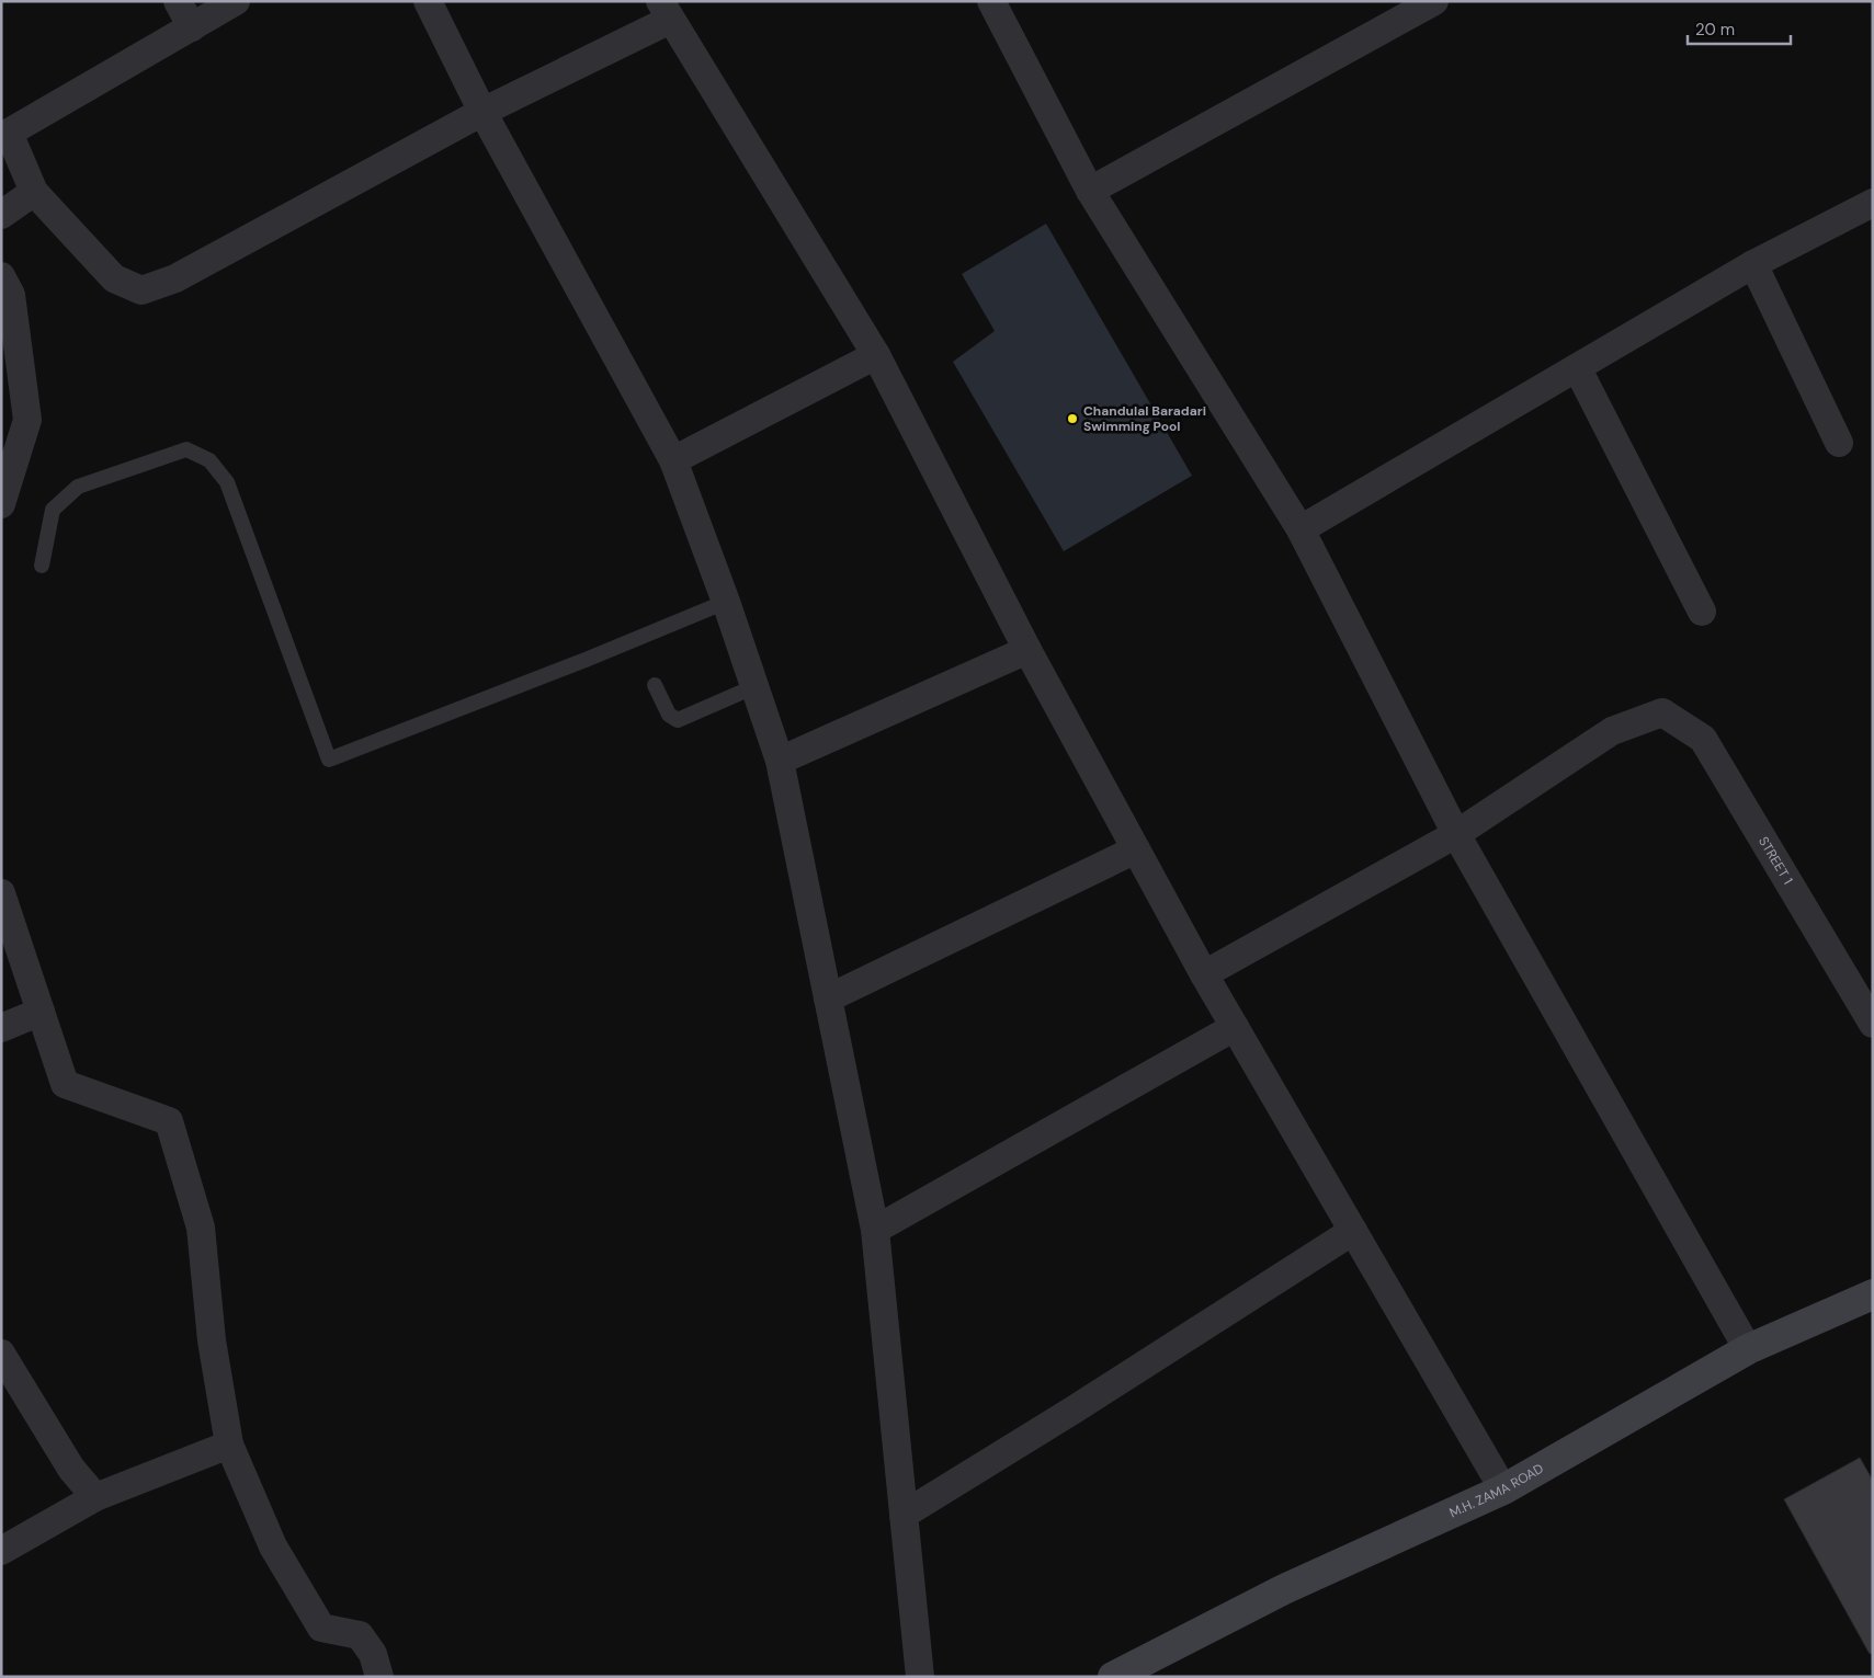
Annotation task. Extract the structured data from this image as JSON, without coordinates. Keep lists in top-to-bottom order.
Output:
{
  "streets": {
    "main road": ["M.H. ZAMA ROAD"],
    "street": ["STREET 1"]
  },
  "places": ["Chandulal Baradari Swimming Pool"],
  "scale_bar": "20 m"
}
